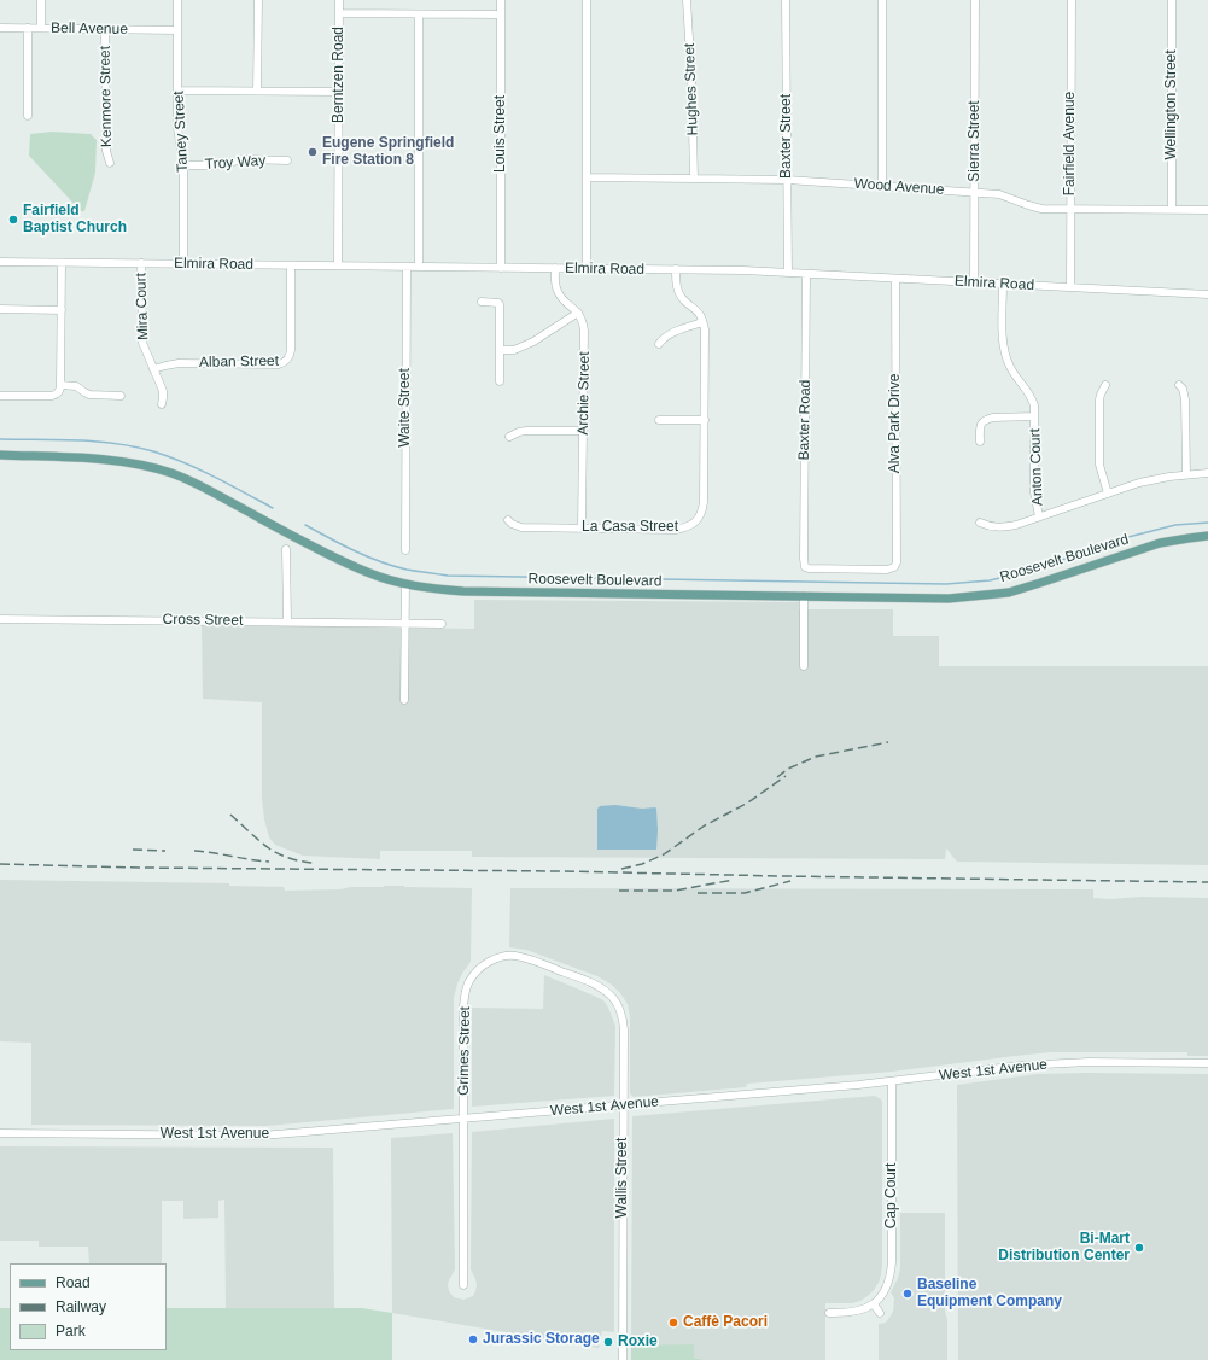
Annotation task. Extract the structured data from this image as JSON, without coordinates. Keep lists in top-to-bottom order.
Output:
{
  "streets": {
    "main road": ["Roosevelt Boulevard"],
    "street": [
      "Bell Avenue",
      "Berntzen Road",
      "Hughes Street",
      "Kenmore Street",
      "Wellington Street",
      "Taney Street",
      "Louis Street",
      "Baxter Street",
      "Sierra Street",
      "Fairfield Avenue",
      "Troy Way",
      "Wood Avenue",
      "Elmira Road",
      "Mira Court",
      "Alban Street",
      "Archie Street",
      "Waite Street",
      "Baxter Road",
      "Alva Park Drive",
      "Anton Court",
      "La Casa Street",
      "Cross Street",
      "Grimes Street",
      "West 1st Avenue",
      "Wallis Street",
      "Cap Court"
    ]
  },
  "crossings": [
    ["Bell Avenue", "Kenmore Street"],
    ["Bell Avenue", "Taney Street"],
    ["Berntzen Road", "Elmira Road"],
    ["Hughes Street", "Wood Avenue"],
    ["Wellington Street", "Wood Avenue"],
    ["Taney Street", "Troy Way"],
    ["Taney Street", "Elmira Road"],
    ["Louis Street", "Elmira Road"],
    ["Baxter Street", "Wood Avenue"],
    ["Baxter Street", "Elmira Road"],
    ["Sierra Street", "Wood Avenue"],
    ["Sierra Street", "Elmira Road"],
    ["Fairfield Avenue", "Wood Avenue"],
    ["Fairfield Avenue", "Elmira Road"],
    ["Elmira Road", "Mira Court"],
    ["Elmira Road", "Alban Street"],
    ["Elmira Road", "Waite Street"],
    ["Elmira Road", "Baxter Road"],
    ["Elmira Road", "Alva Park Drive"],
    ["Elmira Road", "Anton Court"],
    ["Elmira Road", "La Casa Street"],
    ["Mira Court", "Alban Street"],
    ["Archie Street", "La Casa Street"],
    ["Baxter Road", "Alva Park Drive"],
    ["Grimes Street", "West 1st Avenue"],
    ["Grimes Street", "Wallis Street"],
    ["West 1st Avenue", "Wallis Street"],
    ["West 1st Avenue", "Cap Court"]
  ],
  "places": [
    "Eugene Springfield Fire Station 8",
    "Fairfield Baptist Church",
    "Bi-Mart Distribution Center",
    "Baseline Equipment Company",
    "Caffè Pacori",
    "Jurassic Storage",
    "Roxie"
  ],
  "legend": ["Road", "Railway", "Park"]
}
